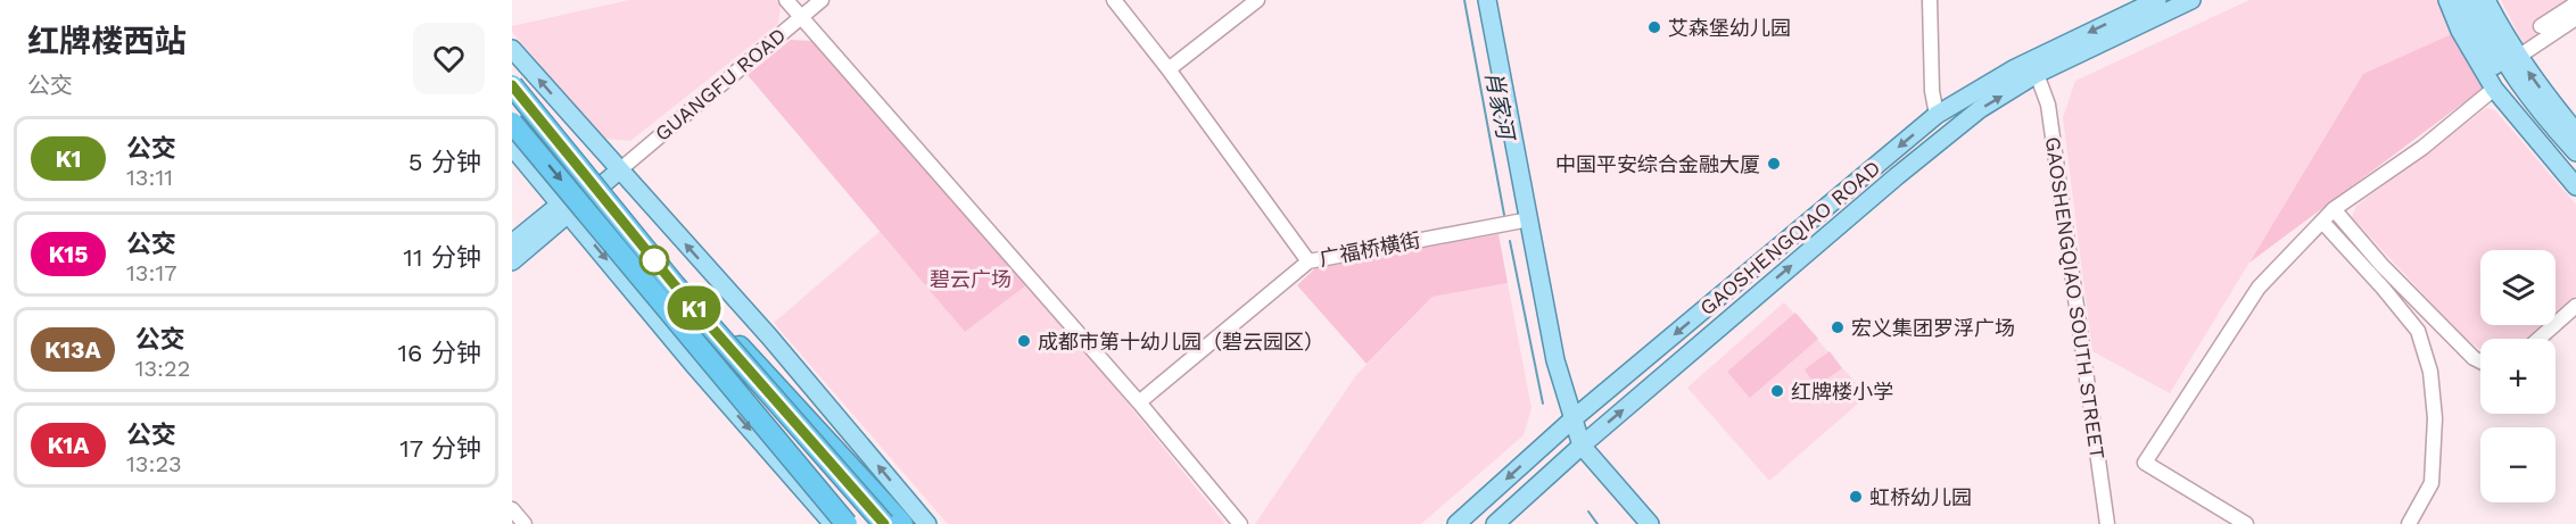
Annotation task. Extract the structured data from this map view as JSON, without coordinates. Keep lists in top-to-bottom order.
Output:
{
  "streets": {
    "main road": ["GAOSHENGQIAO ROAD"],
    "street": ["GUANGFU ROAD", "广福桥横街", "GAOSHENGQIAO SOUTH STREET"]
  },
  "crossings": [
    ["GAOSHENGQIAO ROAD", "GAOSHENGQIAO SOUTH STREET"]
  ],
  "water": ["肖家河"],
  "parks": ["碧云广场"],
  "places": [
    "艾森堡幼儿园",
    "中国平安综合金融大厦",
    "宏义集团罗浮广场",
    "成都市第十幼儿园（碧云园区）",
    "红牌楼小学",
    "虹桥幼儿园"
  ],
  "lines": ["bus line K1"],
  "page": {
    "heading": ["红牌楼西站", "公交"],
    "on_map": "K1",
    "list": [
      {
        "mark": "K1",
        "name": "公交",
        "note": "13:11",
        "value": "5 分钟"
      },
      {
        "mark": "K15",
        "name": "公交",
        "note": "13:17",
        "value": "11 分钟"
      },
      {
        "mark": "K13A",
        "name": "公交",
        "note": "13:22",
        "value": "16 分钟"
      },
      {
        "mark": "K1A",
        "name": "公交",
        "note": "13:23",
        "value": "17 分钟"
      }
    ],
    "map_buttons": ["+", "−"]
  }
}
